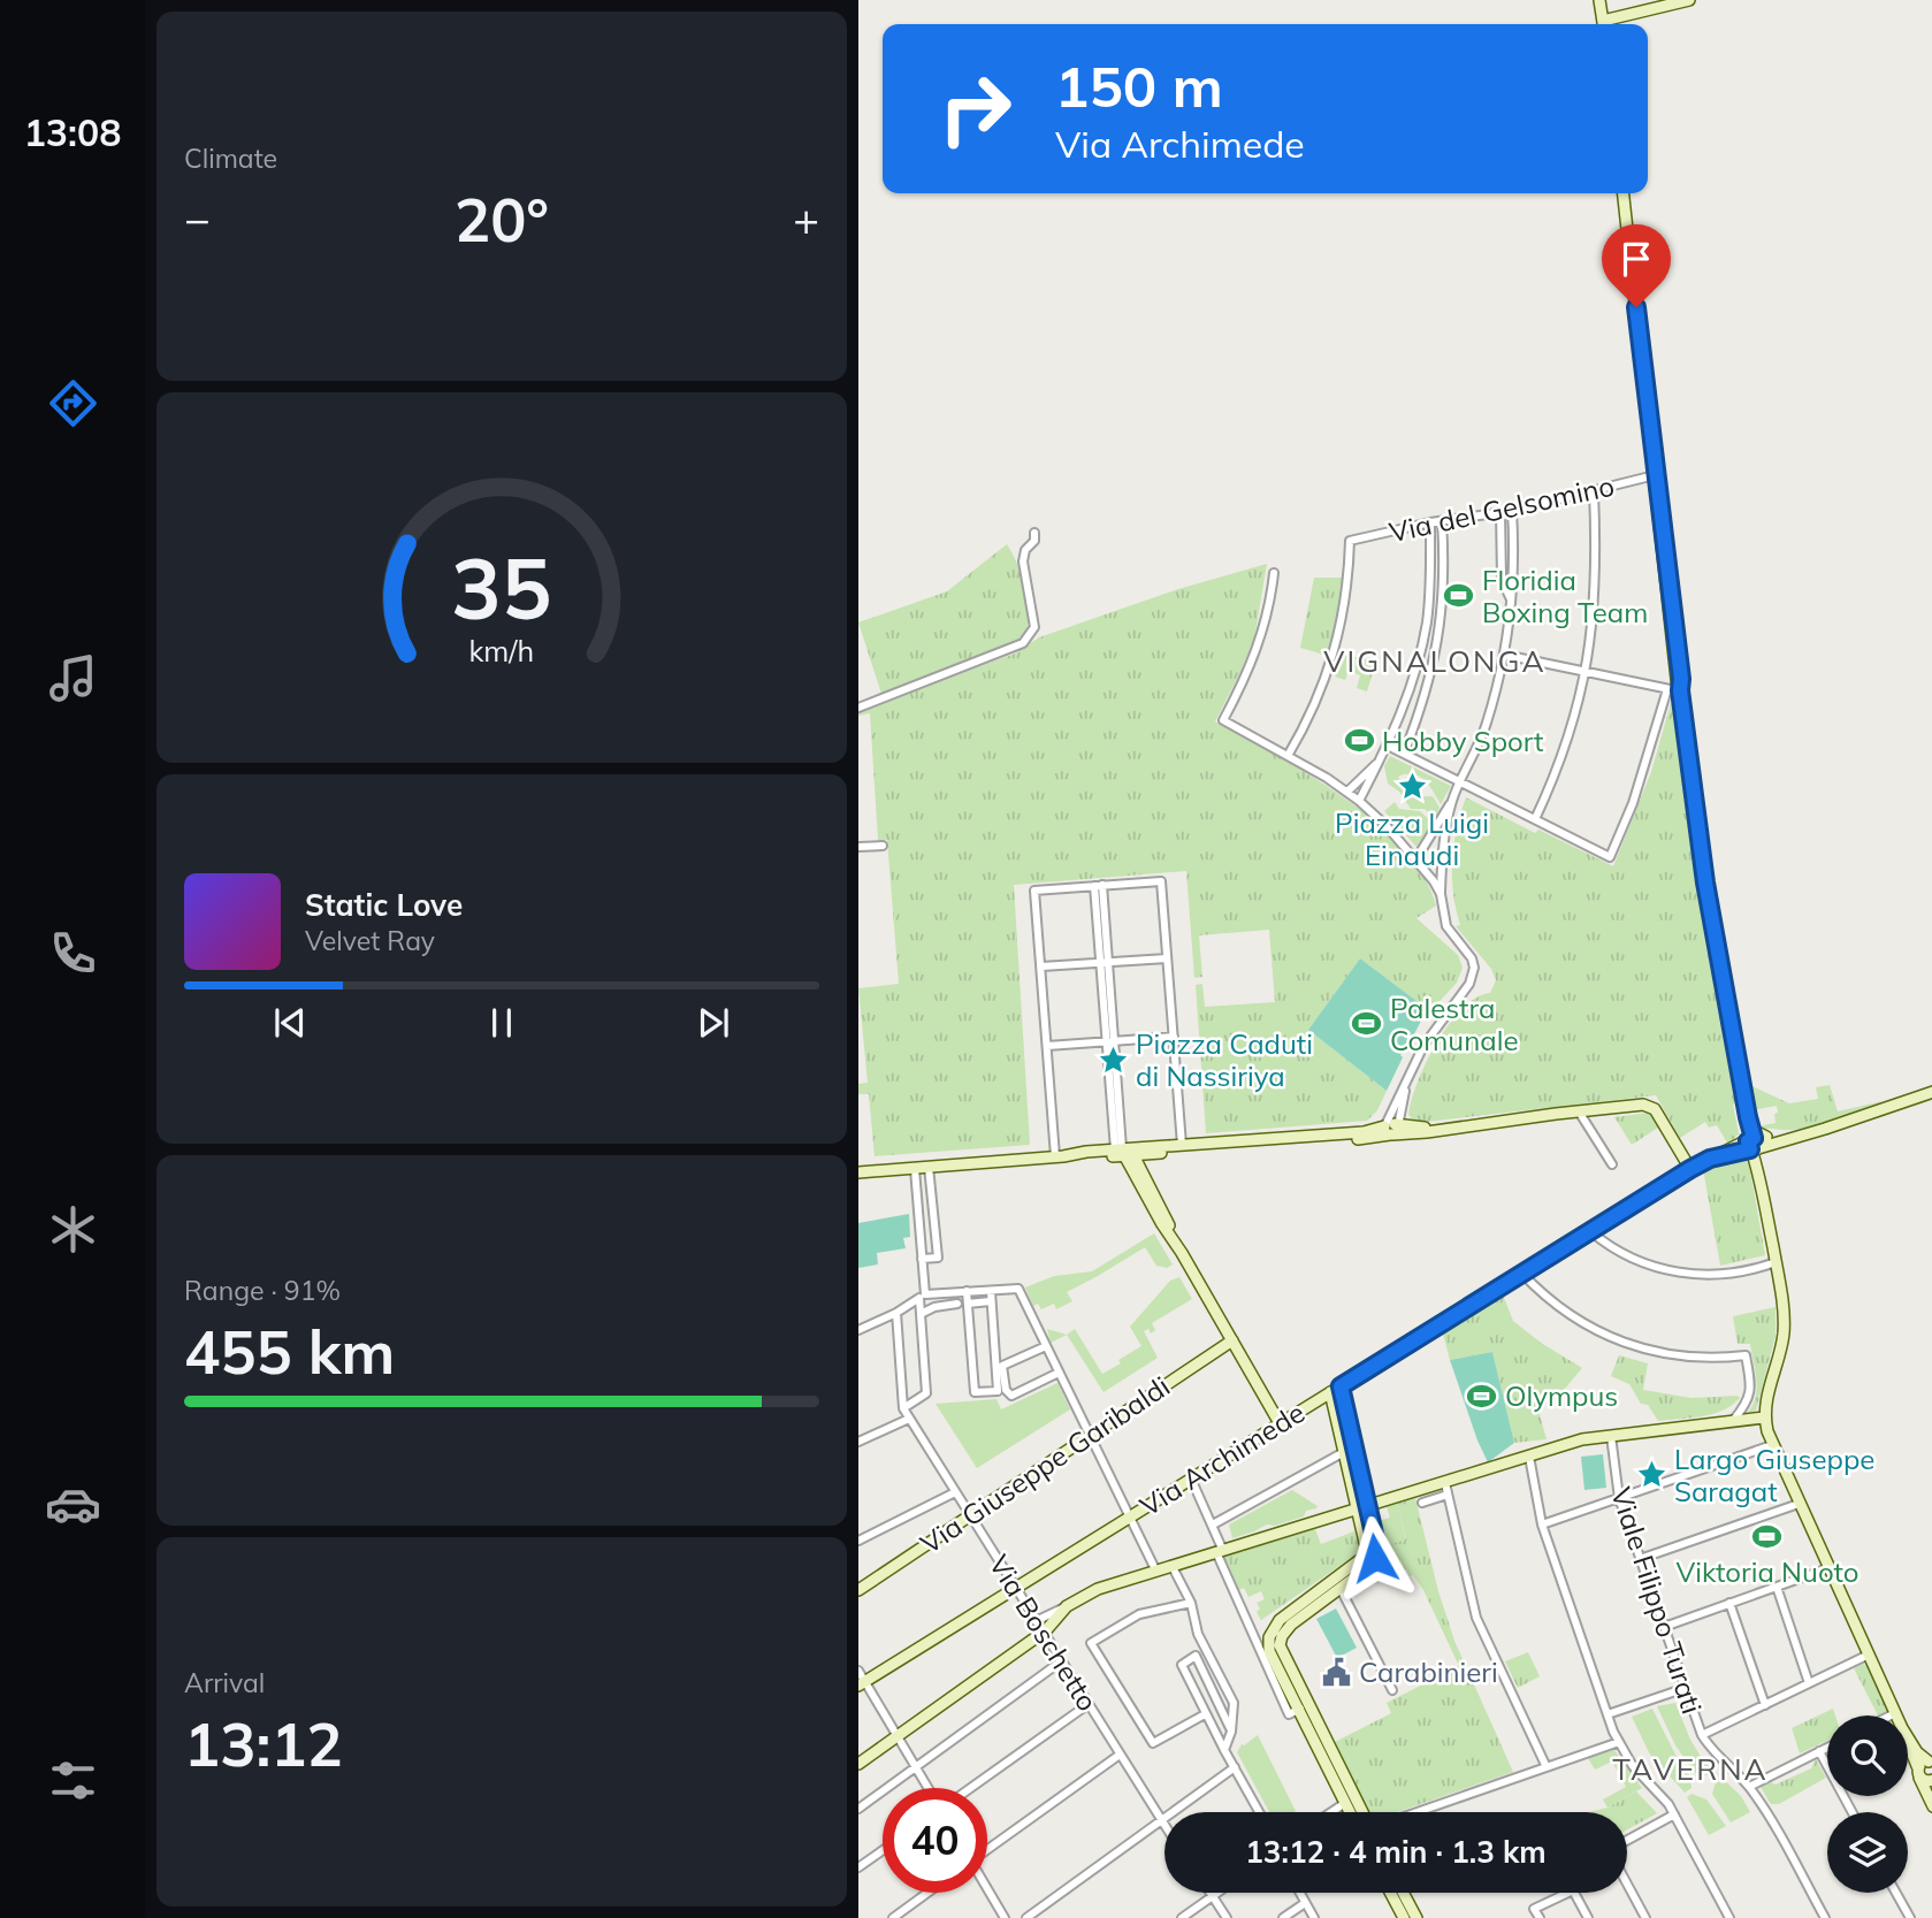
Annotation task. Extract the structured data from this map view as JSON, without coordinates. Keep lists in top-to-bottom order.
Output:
{
  "streets": {
    "main road": ["Via Archimede", "Via Giuseppe Garibaldi"],
    "street": ["Via del Gelsomino", "Viale Filippo Turati", "Via Boschetto"]
  },
  "crossings": [
    ["Via Archimede", "Via Boschetto"],
    ["Via Giuseppe Garibaldi", "Via Boschetto"]
  ],
  "districts": ["VIGNALONGA", "TAVERNA"],
  "places": {
    "sports": [
      "Floridia Boxing Team",
      "Hobby Sport",
      "Palestra Comunale",
      "Olympus",
      "Viktoria Nuoto"
    ],
    "place": ["Piazza Luigi Einaudi", "Piazza Caduti di Nassiriya", "Largo Giuseppe Saragat"],
    "public building": ["Carabinieri"]
  },
  "page": {
    "tabs": "13:08",
    "tile": [
      "Climate",
      ["Range · 91%", "455 km"],
      ["Arrival", "13:12"]
    ],
    "turn": ["150 m", "Via Archimede"],
    "heat": ["−", "20°", "+"],
    "song": ["Static Love", "Velvet Ray"],
    "limit": "40",
    "trip": "13:12 · 4 min · 1.3 km",
    "gauge": ["35", "km/h"]
  }
}
